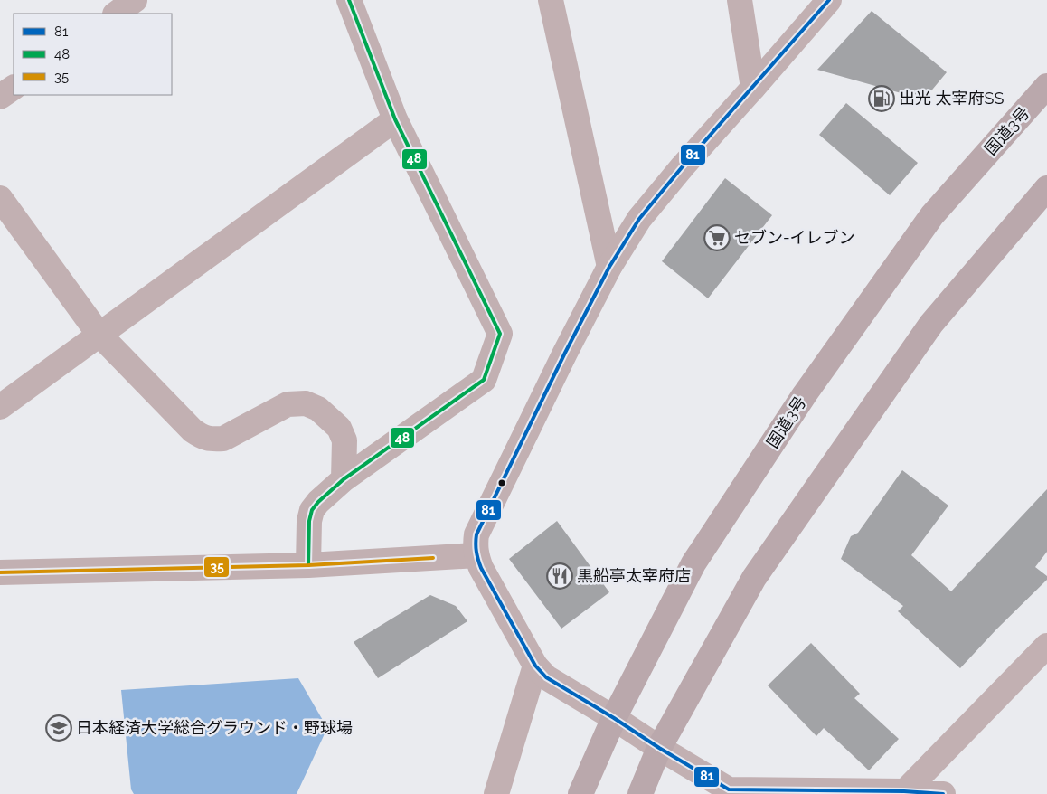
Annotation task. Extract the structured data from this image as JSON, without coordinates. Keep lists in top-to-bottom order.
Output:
{
  "streets": {
    "highway": ["国道3号"]
  },
  "places": {
    "fuel station": ["出光 太宰府SS"],
    "supermarket": ["セブン-イレブン"],
    "restaurant": ["黒船亭太宰府店"],
    "school or university": ["日本経済大学総合グラウンド・野球場"]
  },
  "lines": ["transit line 81", "transit line 48", "transit line 35"],
  "legend": ["81", "48", "35"]
}
